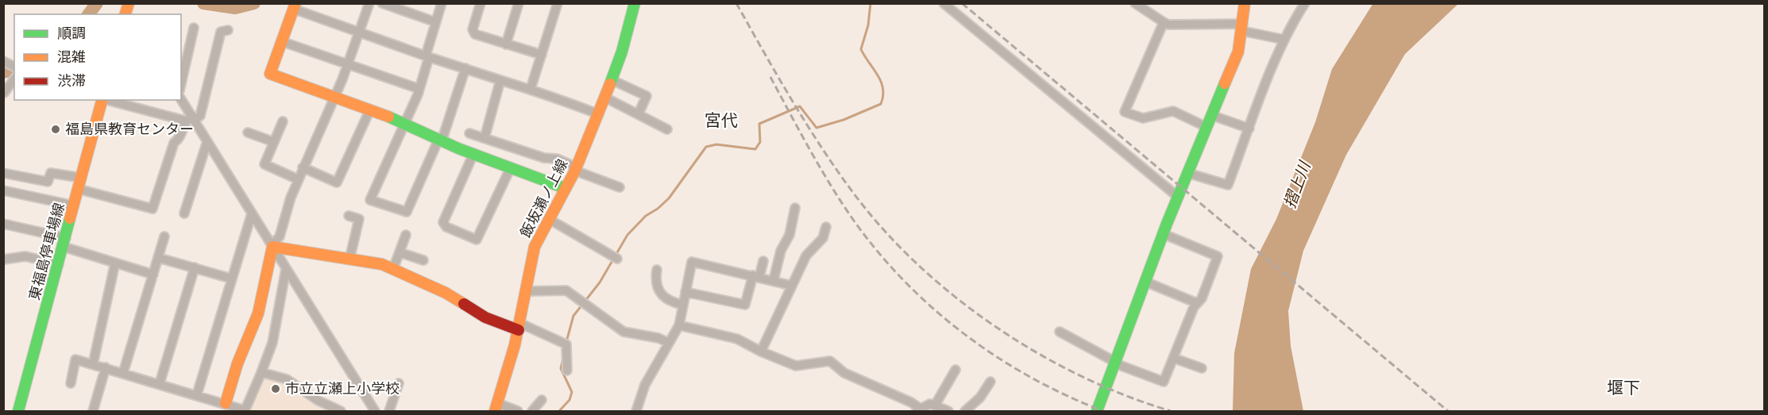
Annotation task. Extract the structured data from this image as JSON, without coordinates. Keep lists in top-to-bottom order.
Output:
{
  "streets": {
    "street": ["飯坂瀬ノ上線", "東福島停車場線"]
  },
  "districts": ["宮代", "堰下"],
  "water": ["摺上川"],
  "places": ["福島県教育センター", "市立立瀬上小学校"],
  "legend": ["順調", "混雑", "渋滞"]
}
